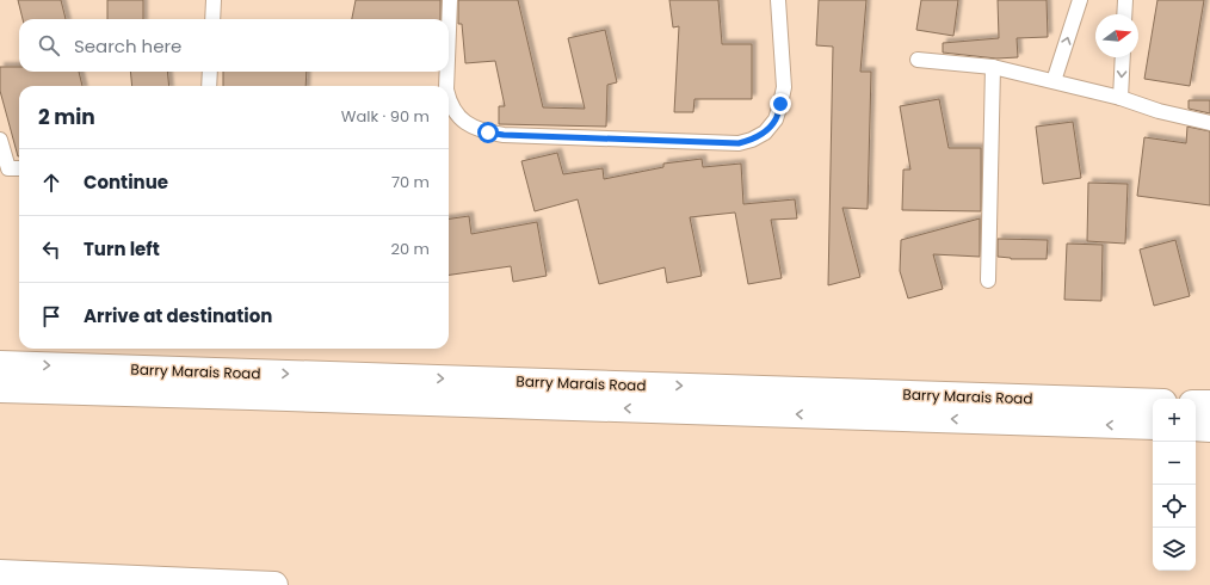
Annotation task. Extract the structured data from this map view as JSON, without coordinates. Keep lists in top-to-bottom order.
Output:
{
  "streets": {
    "main road": ["Barry Marais Road"]
  },
  "north": "right",
  "page": {
    "search": "Search here",
    "heading": ["2 min", "Walk · 90 m"],
    "list": [
      ["Continue", "70 m"],
      ["Turn left", "20 m"],
      "Arrive at destination"
    ],
    "map_buttons": ["+", "−"]
  }
}
